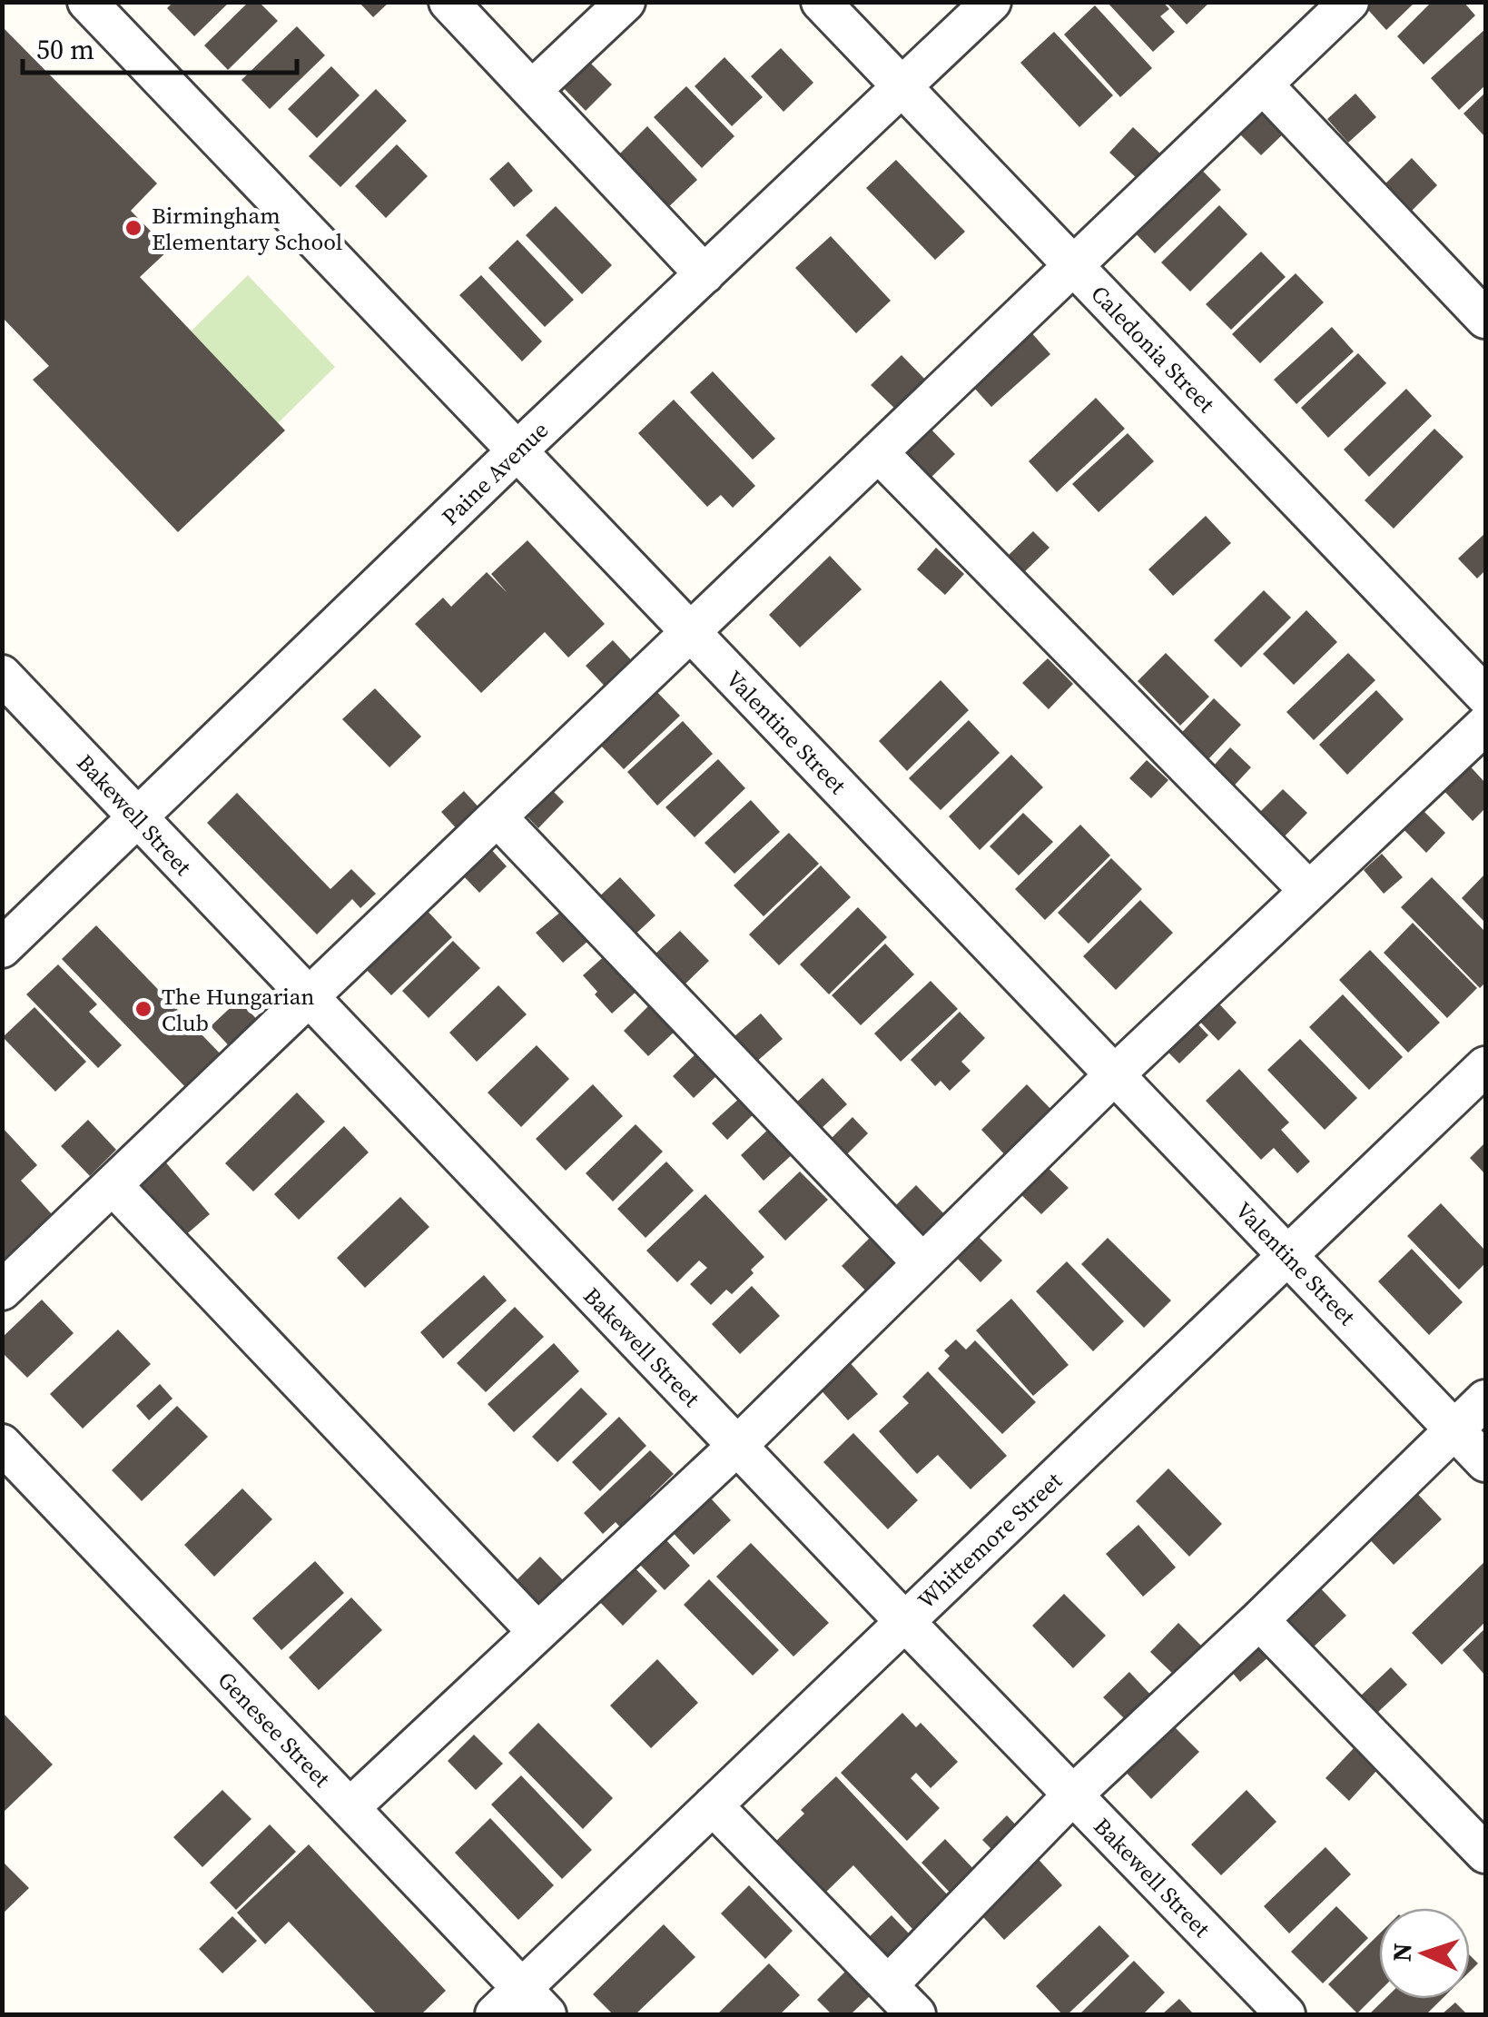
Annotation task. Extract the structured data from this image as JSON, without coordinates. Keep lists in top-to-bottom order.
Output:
{
  "streets": {
    "street": [
      "Caledonia Street",
      "Paine Avenue",
      "Valentine Street",
      "Bakewell Street",
      "Whittemore Street",
      "Genesee Street"
    ]
  },
  "crossings": [
    ["Caledonia Street", "Paine Avenue"],
    ["Paine Avenue", "Valentine Street"],
    ["Paine Avenue", "Bakewell Street"],
    ["Valentine Street", "Whittemore Street"],
    ["Bakewell Street", "Whittemore Street"],
    ["Whittemore Street", "Genesee Street"]
  ],
  "places": ["Birmingham Elementary School", "The Hungarian Club"],
  "scale_bar": "50 m",
  "north": "left"
}
